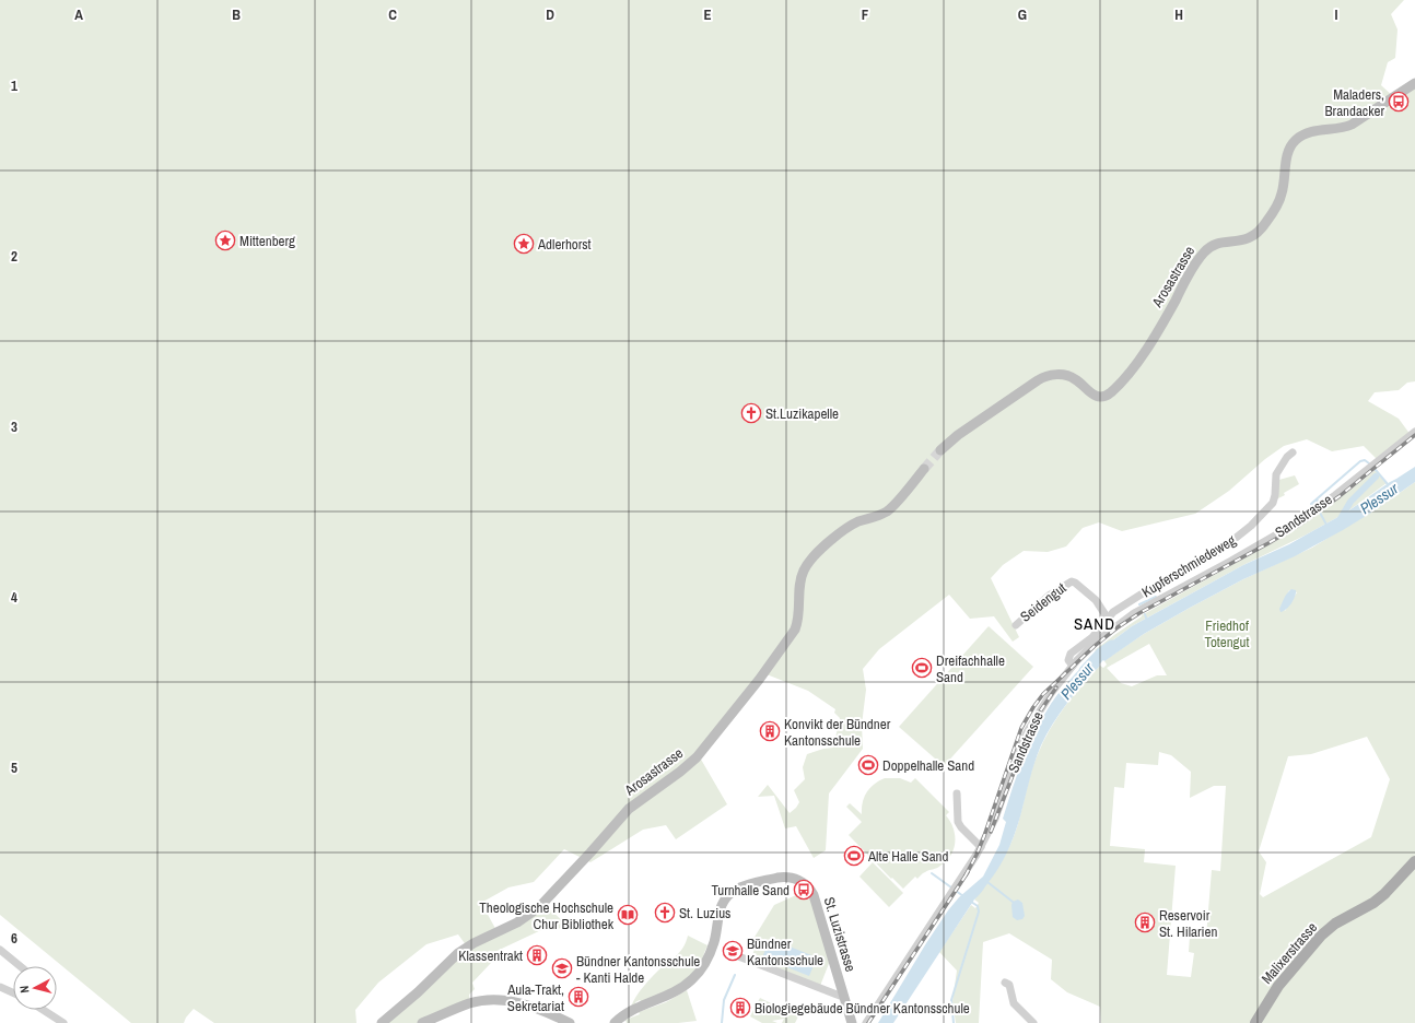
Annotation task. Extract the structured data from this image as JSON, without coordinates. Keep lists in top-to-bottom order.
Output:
{
  "streets": {
    "main road": ["Arosastrasse", "St. Luzistrasse", "Malixerstrasse"],
    "street": ["Sandstrasse", "Kupferschmiedeweg", "Seidengut"]
  },
  "crossings": [
    ["Sandstrasse", "Kupferschmiedeweg"],
    ["Kupferschmiedeweg", "Seidengut"]
  ],
  "districts": ["SAND"],
  "water": ["Plessur"],
  "parks": ["Friedhof Totengut"],
  "places": {
    "bus stop": ["Maladers, Brandacker", "Turnhalle Sand"],
    "place": ["Mittenberg", "Adlerhorst"],
    "church": ["St.Luzikapelle", "St. Luzius"],
    "sports": ["Dreifachhalle Sand", "Doppelhalle Sand", "Alte Halle Sand"],
    "building": [
      "Konvikt der Bündner Kantonsschule",
      "Reservoir St. Hilarien",
      "Klassentrakt",
      "Aula-Trakt, Sekretariat",
      "Biologiegebäude Bündner Kantonsschule"
    ],
    "library": ["Theologische Hochschule Chur Bibliothek"],
    "school or university": ["Bündner Kantonsschule", "Bündner Kantonsschule - Kanti Halde"]
  },
  "north": "left",
  "grid": {
    "columns": [
      "A",
      "B",
      "C",
      "D",
      "E",
      "F",
      "G",
      "H",
      "I"
    ],
    "rows": [
      "1",
      "2",
      "3",
      "4",
      "5",
      "6"
    ]
  }
}
